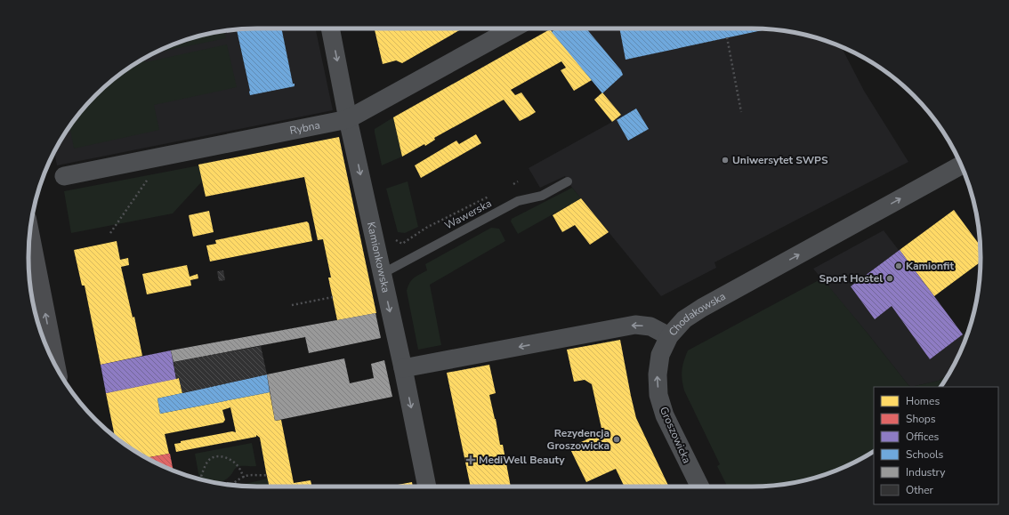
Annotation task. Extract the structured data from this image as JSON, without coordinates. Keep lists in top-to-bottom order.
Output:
{
  "streets": {
    "street": [
      "Rybna",
      "Kamionkowska",
      "Chodakowska",
      "Groszowicka"
    ],
    "lane": ["Wawerska"]
  },
  "crossings": [
    ["Rybna", "Kamionkowska"],
    ["Wawerska", "Kamionkowska"],
    ["Kamionkowska", "Chodakowska"],
    ["Chodakowska", "Groszowicka"]
  ],
  "one_way": ["Kamionkowska", "Groszowicka"],
  "places": {
    "other": [
      "Uniwersytet SWPS",
      "Kamionfit",
      "Sport Hostel",
      "Rezydencja Groszowicka"
    ],
    "health": ["MediWell Beauty"]
  },
  "legend": [
    "Homes",
    "Shops",
    "Offices",
    "Schools",
    "Industry",
    "Other"
  ]
}
